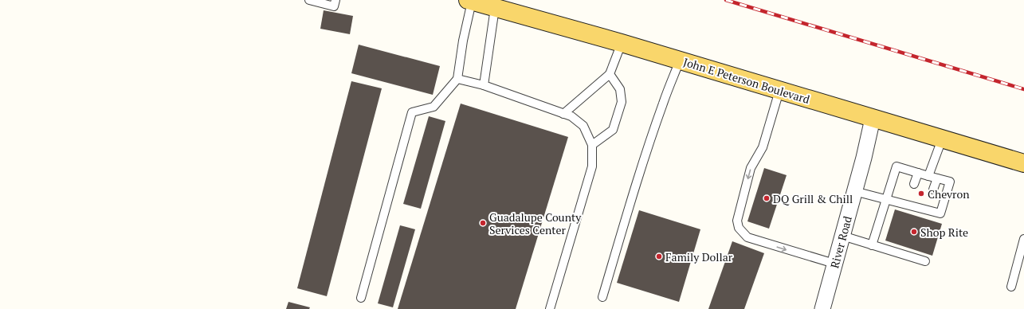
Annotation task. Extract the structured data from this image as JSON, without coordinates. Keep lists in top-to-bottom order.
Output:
{
  "streets": {
    "main road": ["John E Peterson Boulevard"],
    "street": ["River Road"]
  },
  "crossings": [
    ["John E Peterson Boulevard", "River Road"]
  ],
  "places": [
    "Chevron",
    "DQ Grill & Chill",
    "Guadalupe County Services Center",
    "Shop Rite",
    "Family Dollar"
  ]
}
